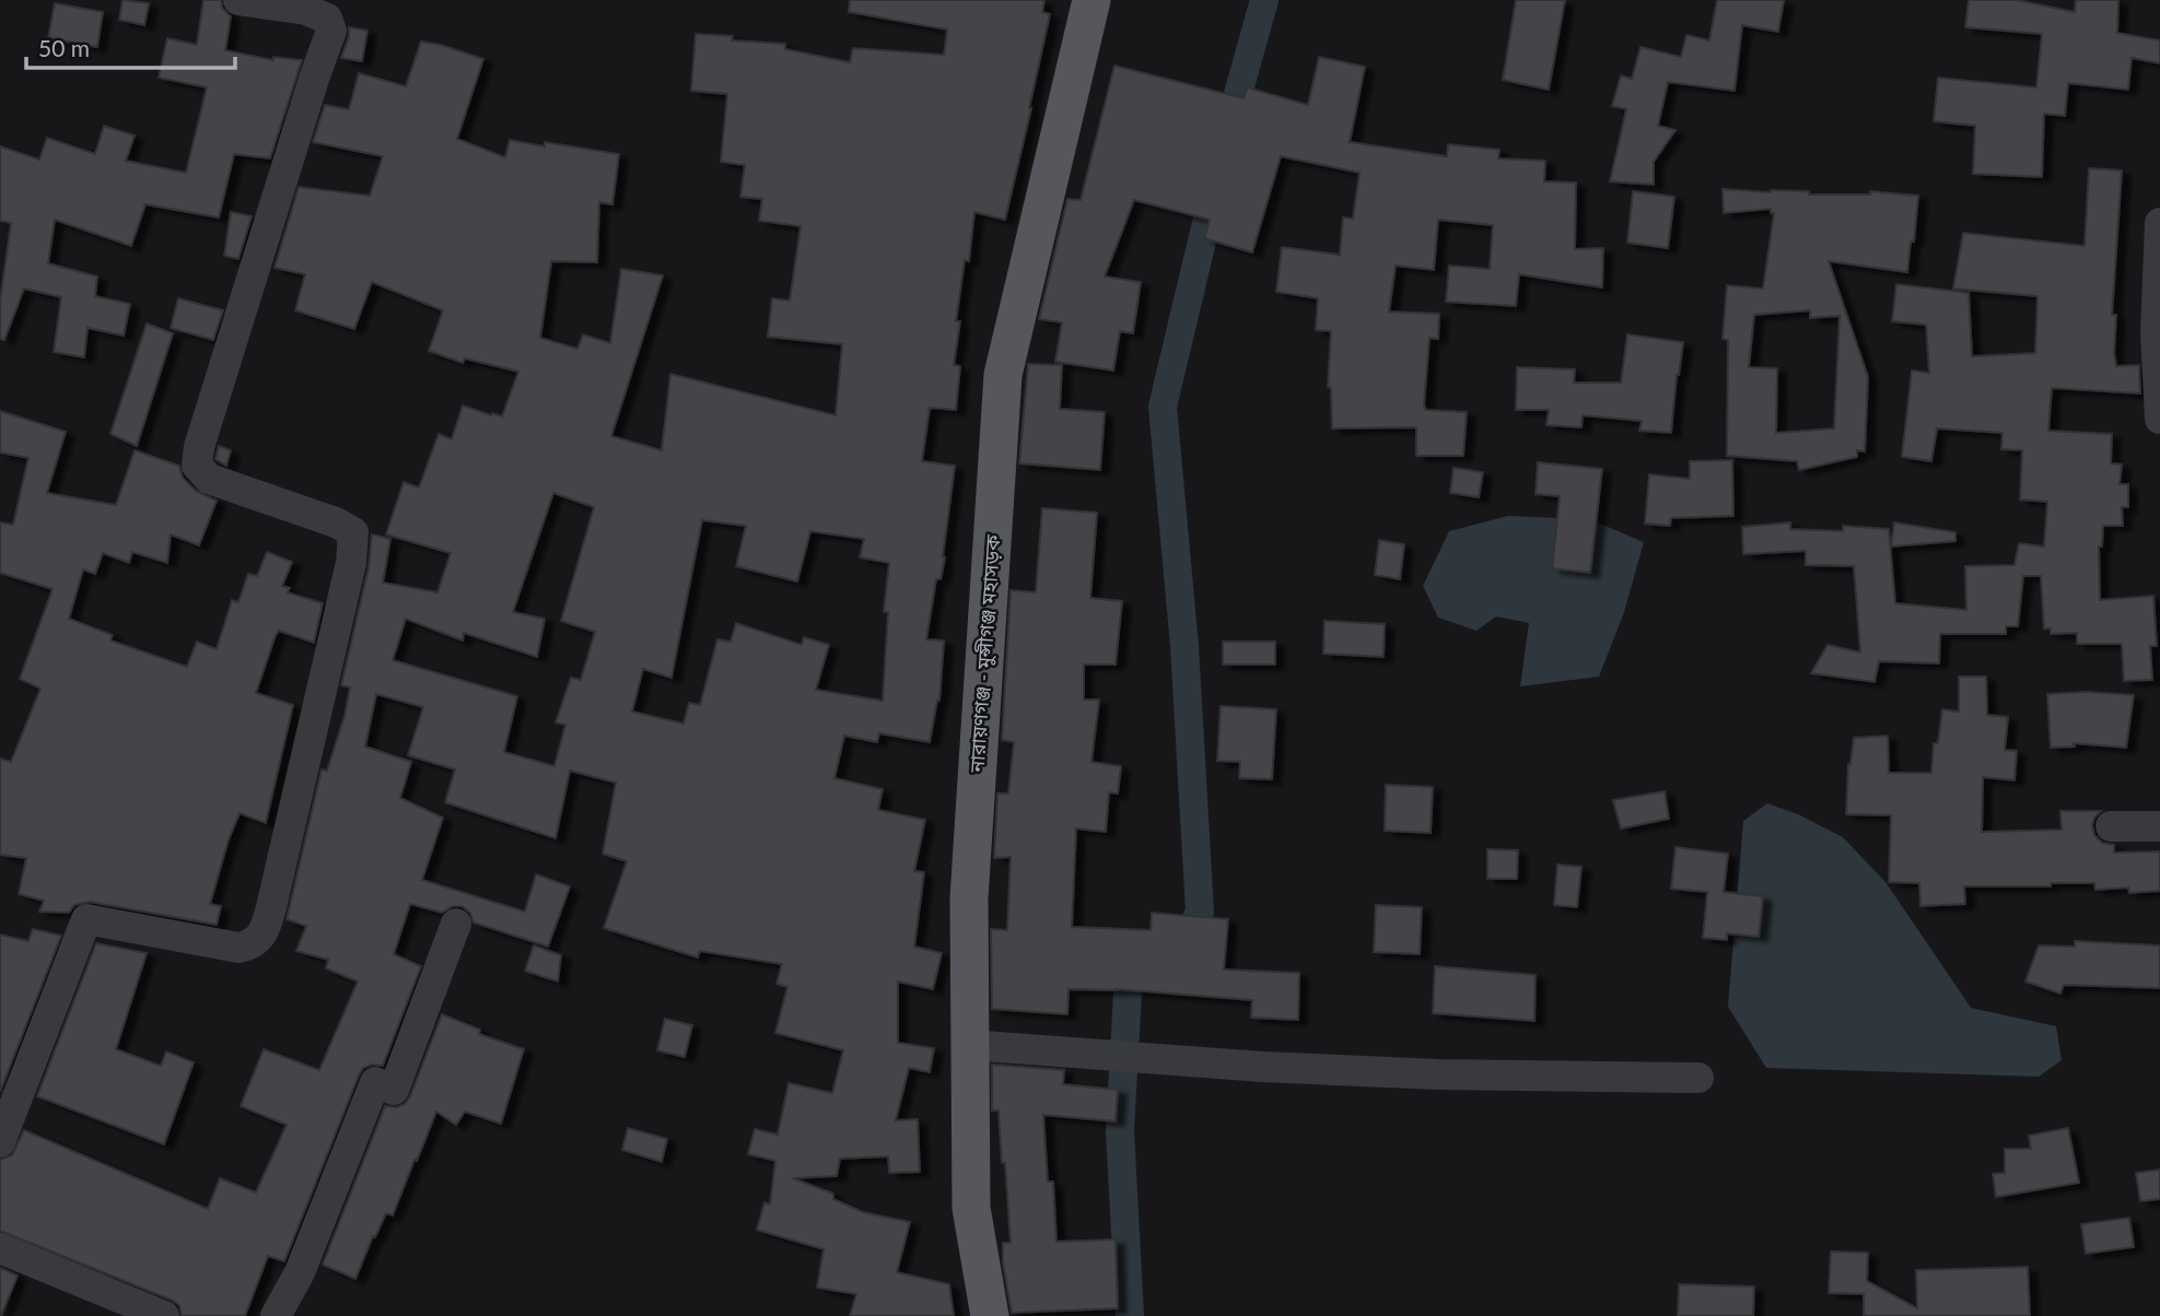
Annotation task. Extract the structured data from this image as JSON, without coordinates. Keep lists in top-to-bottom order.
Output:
{
  "streets": {
    "main road": ["নারায়ণগঞ্জ - মুন্সীগঞ্জ মহাসড়ক"]
  },
  "scale_bar": "50 m"
}
